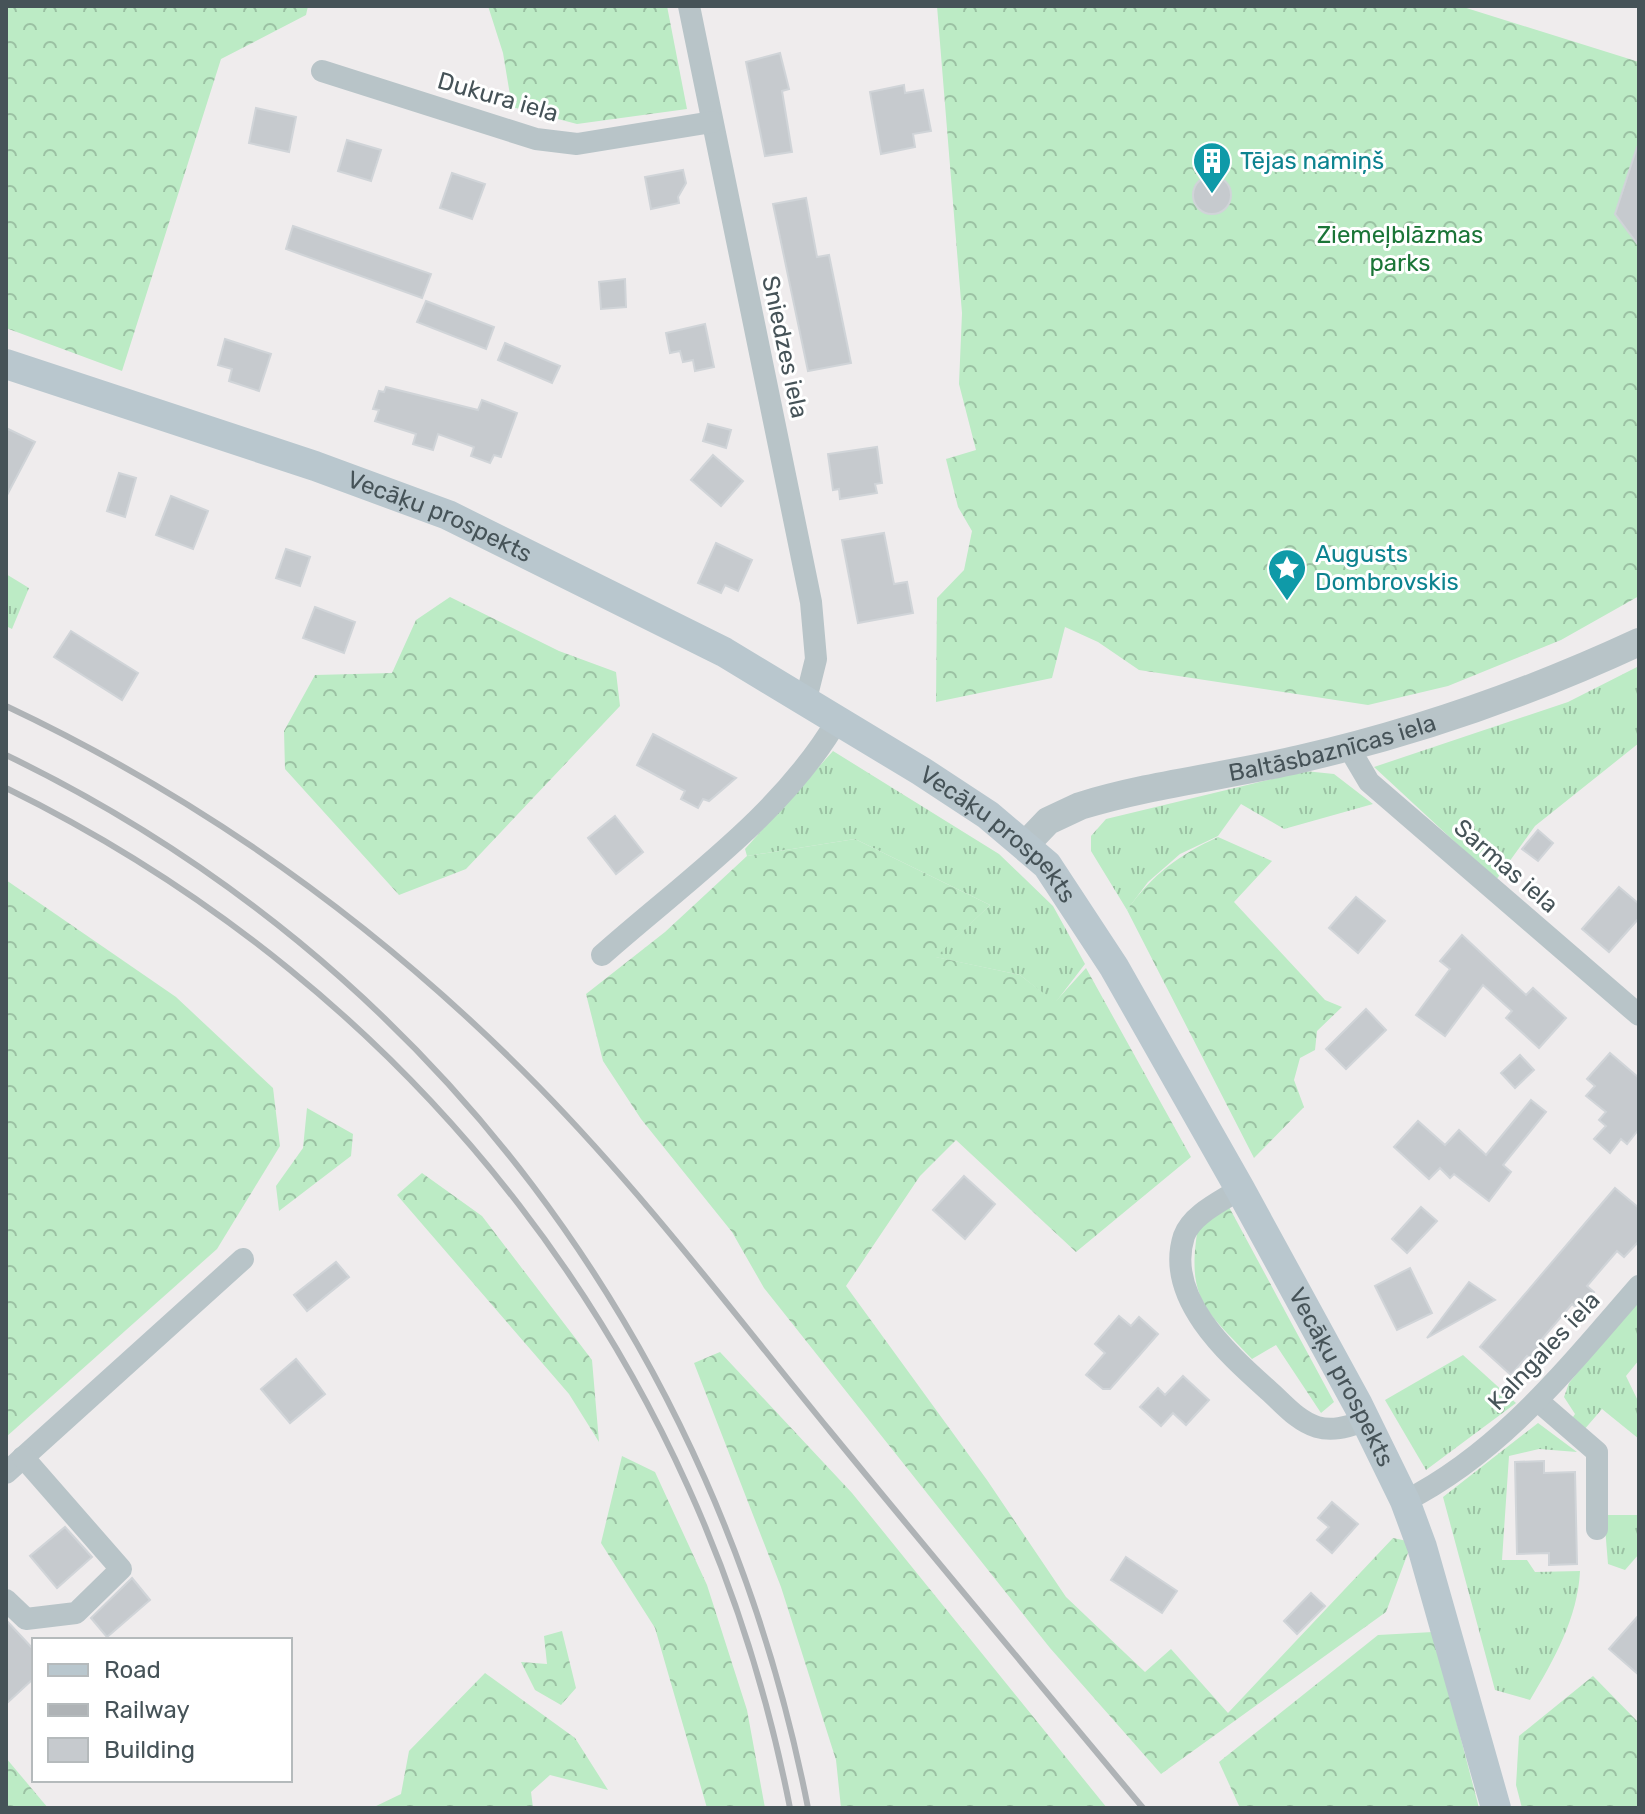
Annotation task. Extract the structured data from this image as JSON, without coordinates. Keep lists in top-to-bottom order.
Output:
{
  "streets": {
    "main road": ["Vecāķu prospekts"],
    "street": [
      "Dukura iela",
      "Sniedzes iela",
      "Baltāsbaznīcas iela",
      "Sarmas iela",
      "Kalngales iela"
    ]
  },
  "crossings": [
    ["Dukura iela", "Sniedzes iela"],
    ["Sniedzes iela", "Vecāķu prospekts"],
    ["Vecāķu prospekts", "Baltāsbaznīcas iela"],
    ["Vecāķu prospekts", "Kalngales iela"],
    ["Baltāsbaznīcas iela", "Sarmas iela"]
  ],
  "parks": ["Ziemeļblāzmas parks"],
  "places": {
    "building": ["Tējas namiņš"],
    "place": ["Augusts Dombrovskis"]
  },
  "legend": ["Road", "Railway", "Building"]
}
